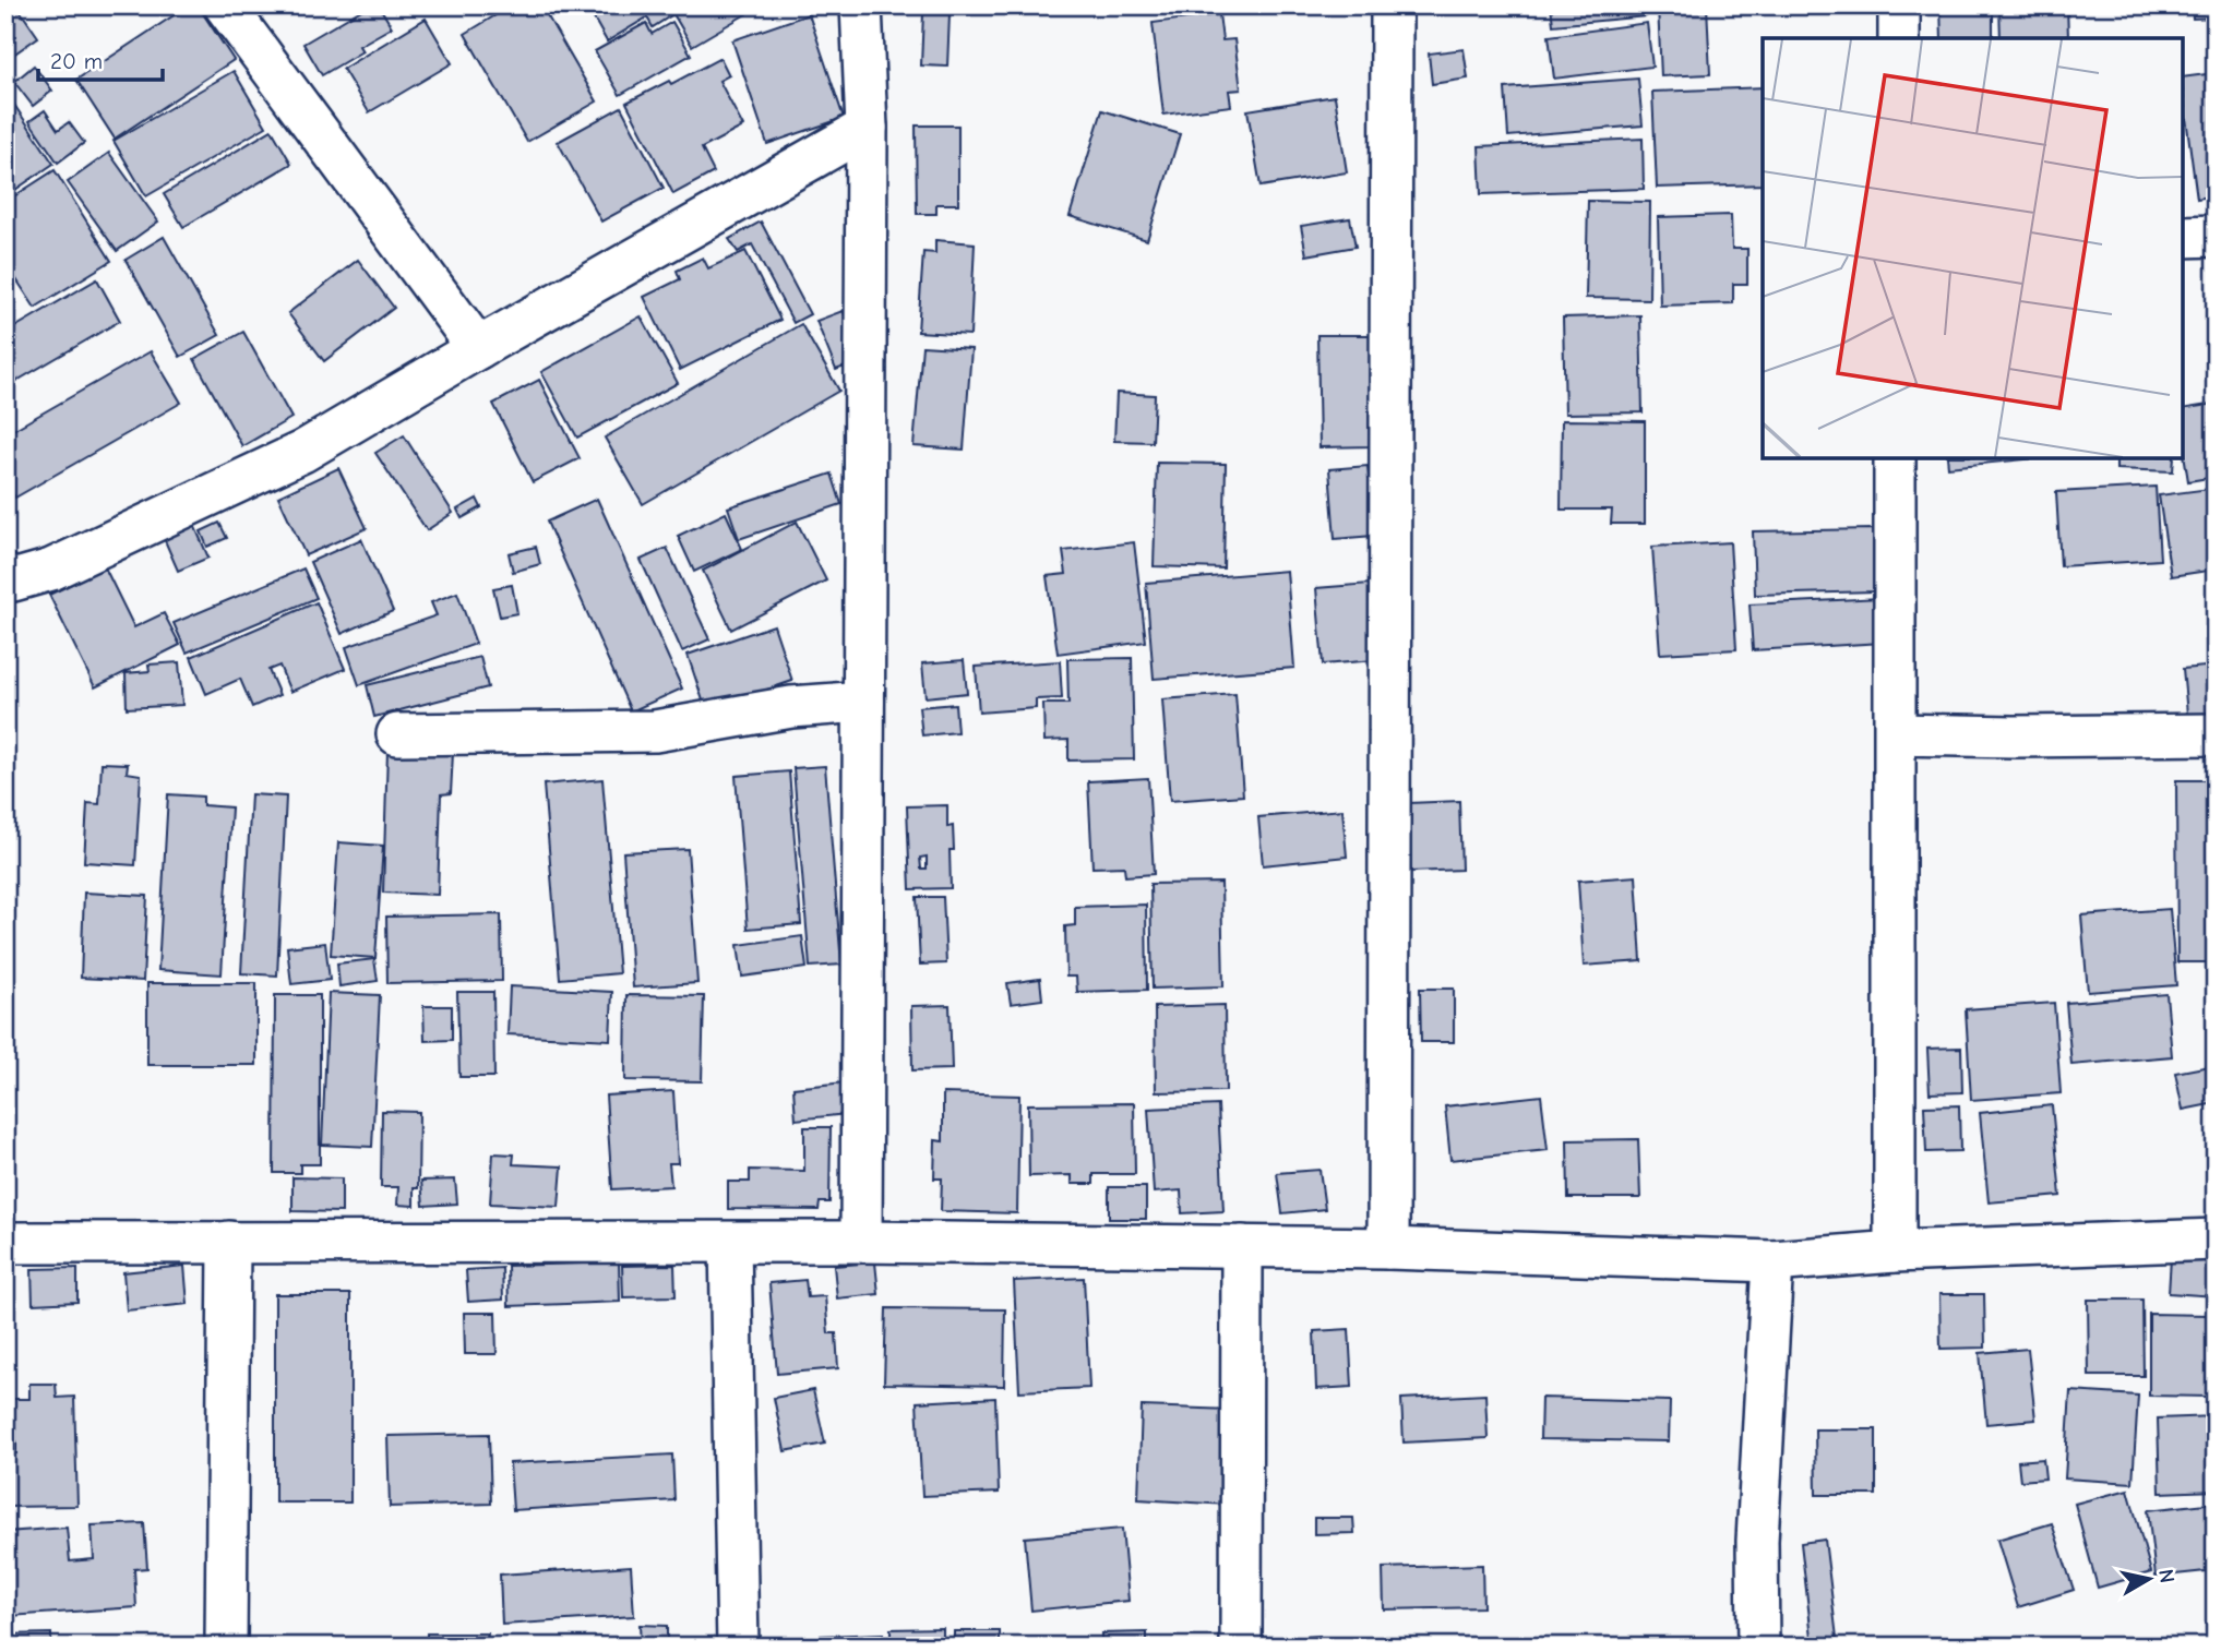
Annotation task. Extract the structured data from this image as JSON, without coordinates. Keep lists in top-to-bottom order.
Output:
{
  "scale_bar": "20 m",
  "north": "right"
}
